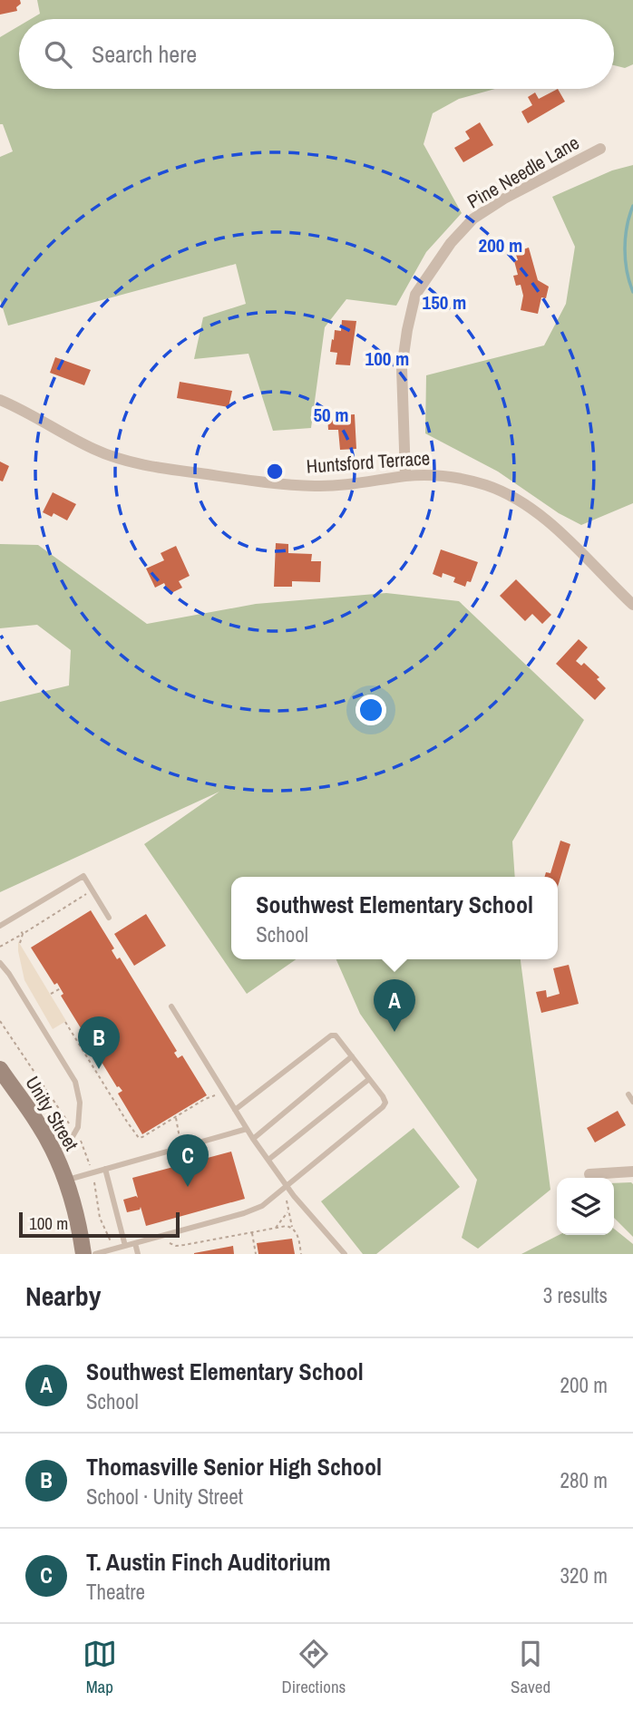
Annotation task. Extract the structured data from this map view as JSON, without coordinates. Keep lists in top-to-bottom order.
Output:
{
  "streets": {
    "street": ["Pine Needle Lane", "Huntsford Terrace", "Unity Street"]
  },
  "crossings": [
    ["Pine Needle Lane", "Huntsford Terrace"]
  ],
  "scale_bar": "100 m",
  "page": {
    "search": "Search here",
    "popup": ["Southwest Elementary School", "School"],
    "pins": ["A", "B", "C"],
    "scale": "100 m",
    "heading": ["Nearby", "3 results"],
    "list": [
      {
        "mark": "A",
        "name": "Southwest Elementary School",
        "note": "School",
        "value": "200 m"
      },
      {
        "mark": "B",
        "name": "Thomasville Senior High School",
        "note": "School · Unity Street",
        "value": "280 m"
      },
      {
        "mark": "C",
        "name": "T. Austin Finch Auditorium",
        "note": "Theatre",
        "value": "320 m"
      }
    ],
    "nav": ["Map", "Directions", "Saved"]
  },
  "rings": [
    "200 m",
    "150 m",
    "100 m",
    "50 m"
  ]
}
